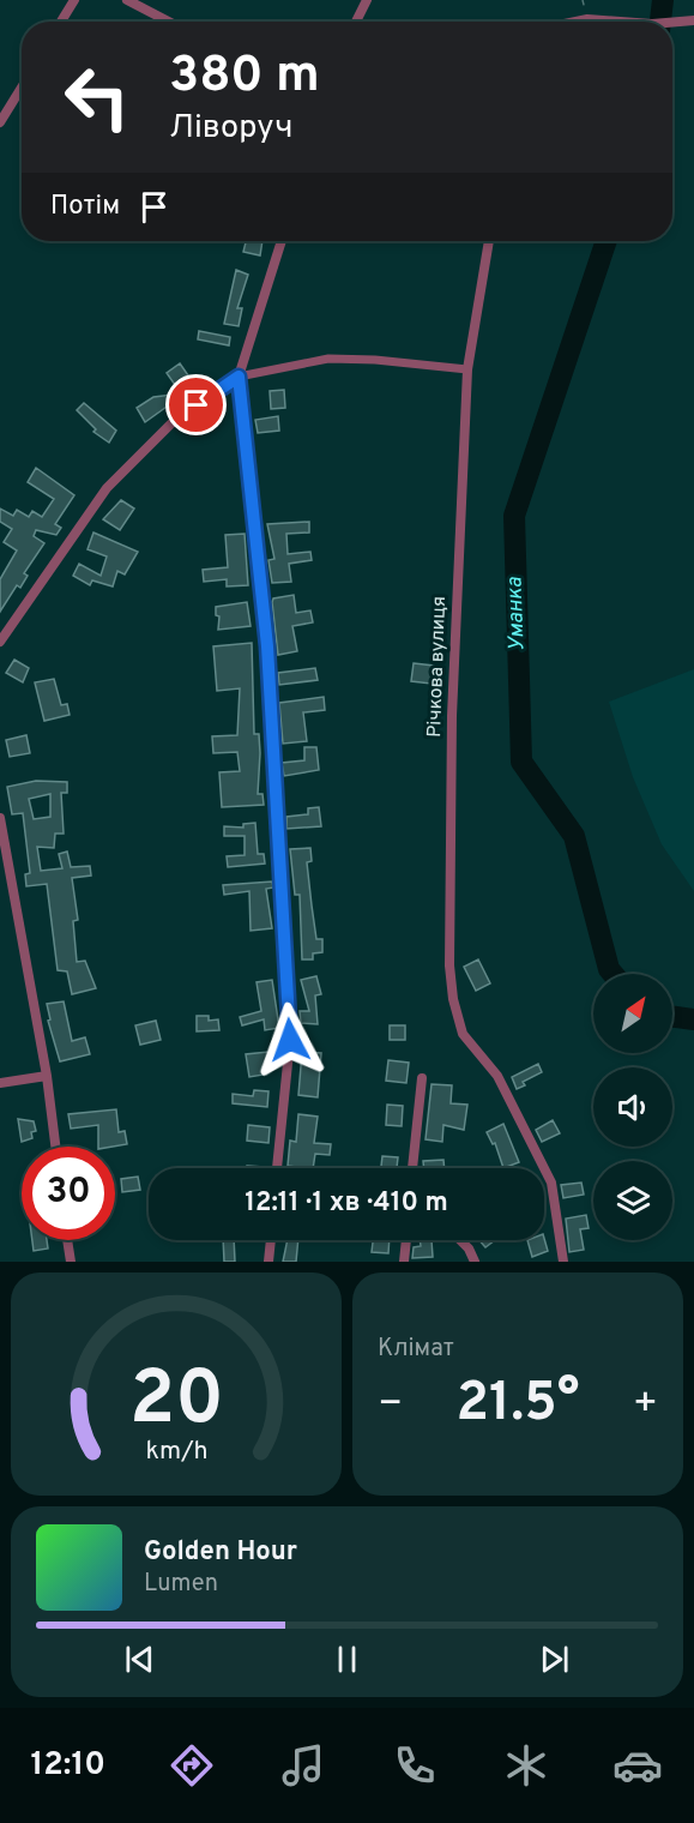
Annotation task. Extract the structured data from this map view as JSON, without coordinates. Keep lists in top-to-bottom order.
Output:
{
  "streets": {
    "street": ["Річкова вулиця"]
  },
  "water": ["Уманка"],
  "north": "top right",
  "page": {
    "turn": ["380 m", "Ліворуч"],
    "then": "Потім",
    "limit": "30",
    "trip": "12:11 · 1 хв · 410 m",
    "tile": "Клімат",
    "heat": ["−", "21.5°", "+"],
    "song": ["Golden Hour", "Lumen"],
    "tabs": "12:10",
    "gauge": ["20", "km/h"]
  }
}
